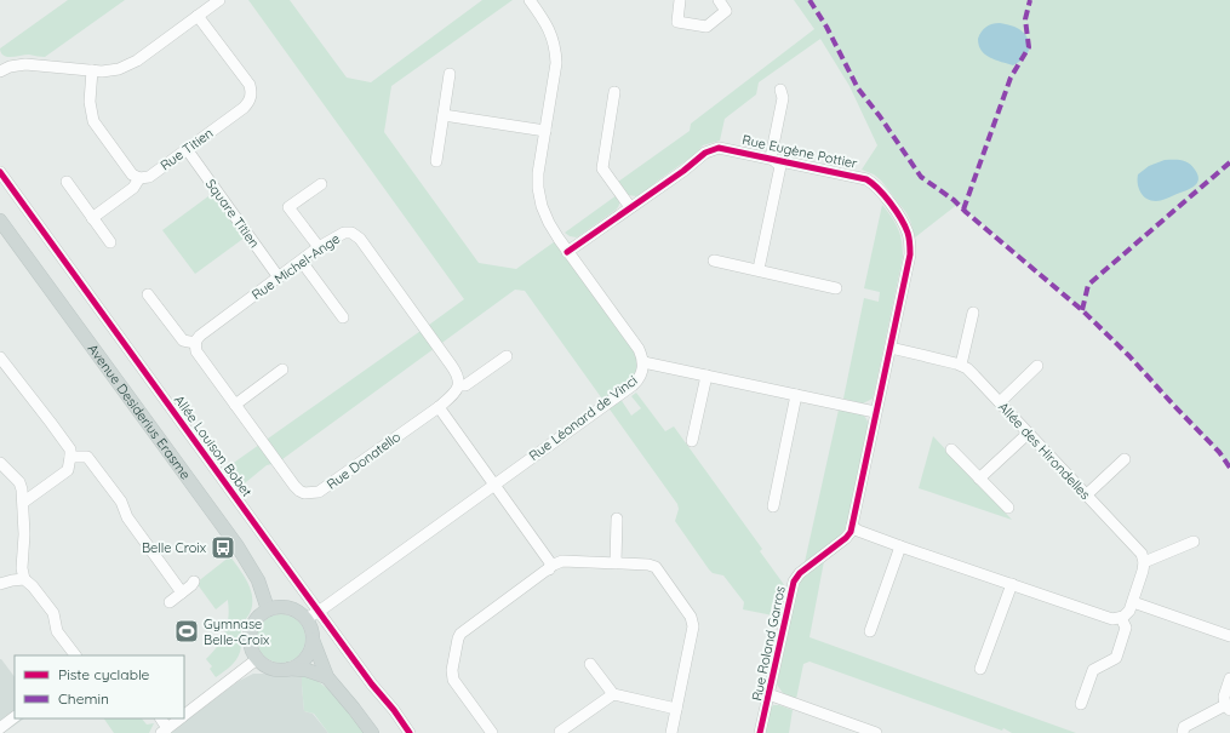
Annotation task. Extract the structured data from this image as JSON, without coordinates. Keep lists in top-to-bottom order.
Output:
{
  "streets": {
    "main road": ["Avenue Desiderius Erasme"],
    "street": [
      "Rue Titien",
      "Rue Eugène Pottier",
      "Square Titien",
      "Rue Michel-Ange",
      "Rue Léonard de Vinci",
      "Allée Louison Bobet",
      "Allée des Hirondelles",
      "Rue Donatello",
      "Rue Roland Garros"
    ]
  },
  "crossings": [
    ["Rue Titien", "Square Titien"],
    ["Rue Eugène Pottier", "Rue Léonard de Vinci"],
    ["Rue Eugène Pottier", "Allée des Hirondelles"],
    ["Rue Eugène Pottier", "Rue Roland Garros"],
    ["Square Titien", "Rue Michel-Ange"],
    ["Avenue Desiderius Erasme", "Rue Léonard de Vinci"],
    ["Rue Léonard de Vinci", "Allée Louison Bobet"]
  ],
  "places": {
    "bus stop": ["Belle Croix"],
    "sports": ["Gymnase Belle-Croix"]
  },
  "legend": ["Piste cyclable", "Chemin"]
}
